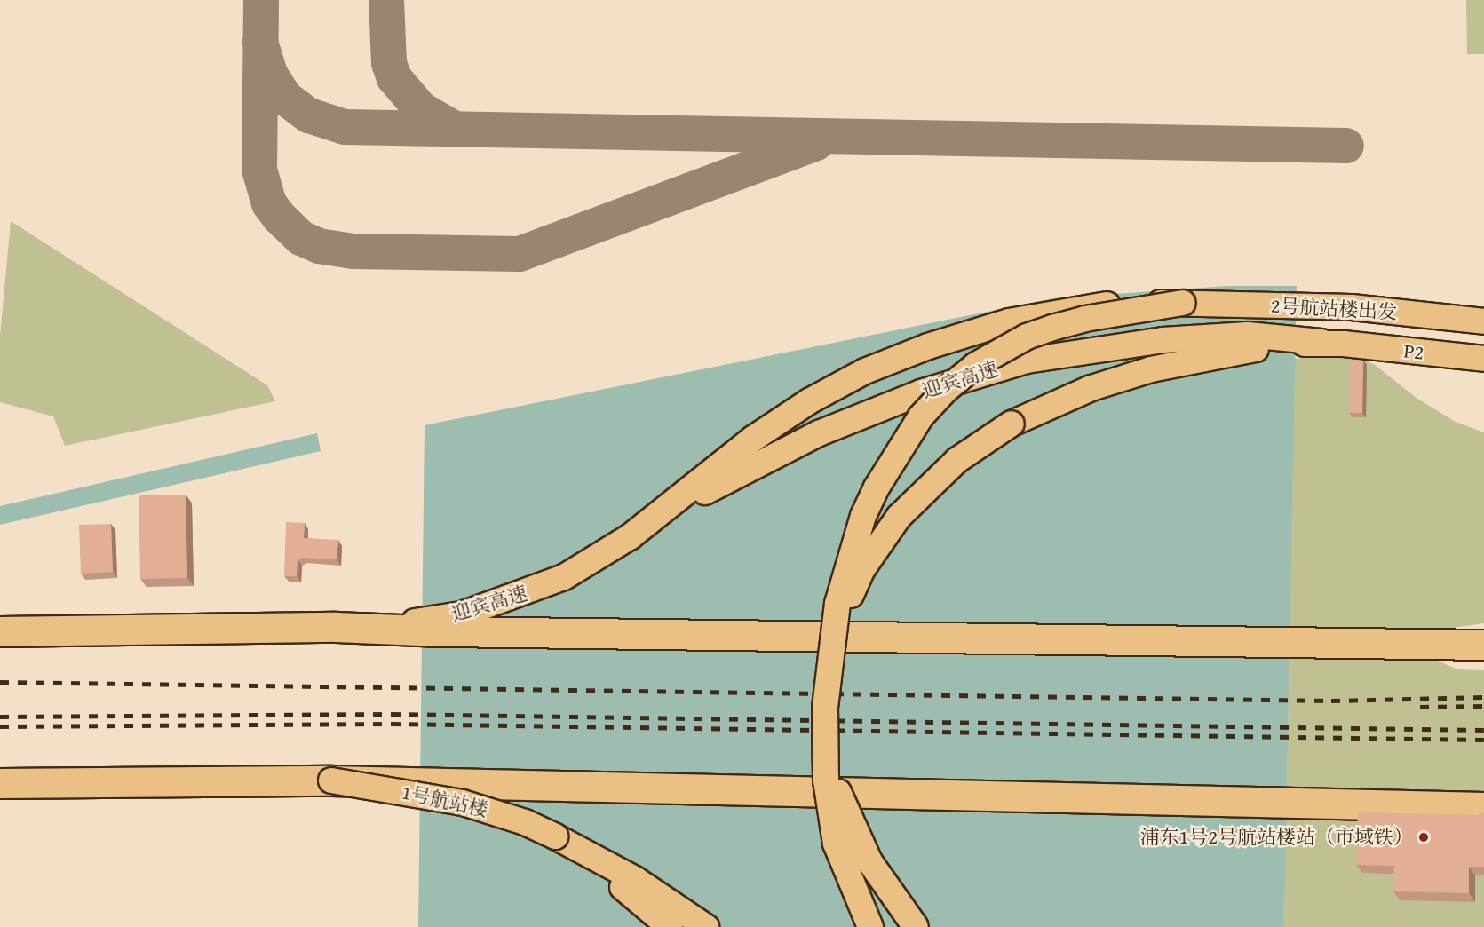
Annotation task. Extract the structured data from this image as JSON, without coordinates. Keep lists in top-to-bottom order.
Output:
{
  "streets": {
    "main road": [
      "2号航站楼出发",
      "P2",
      "迎宾高速",
      "1号航站楼"
    ]
  },
  "crossings": [
    ["2号航站楼出发", "迎宾高速"],
    ["P2", "迎宾高速"]
  ],
  "places": ["浦东1号2号航站楼站（市域铁）"]
}
